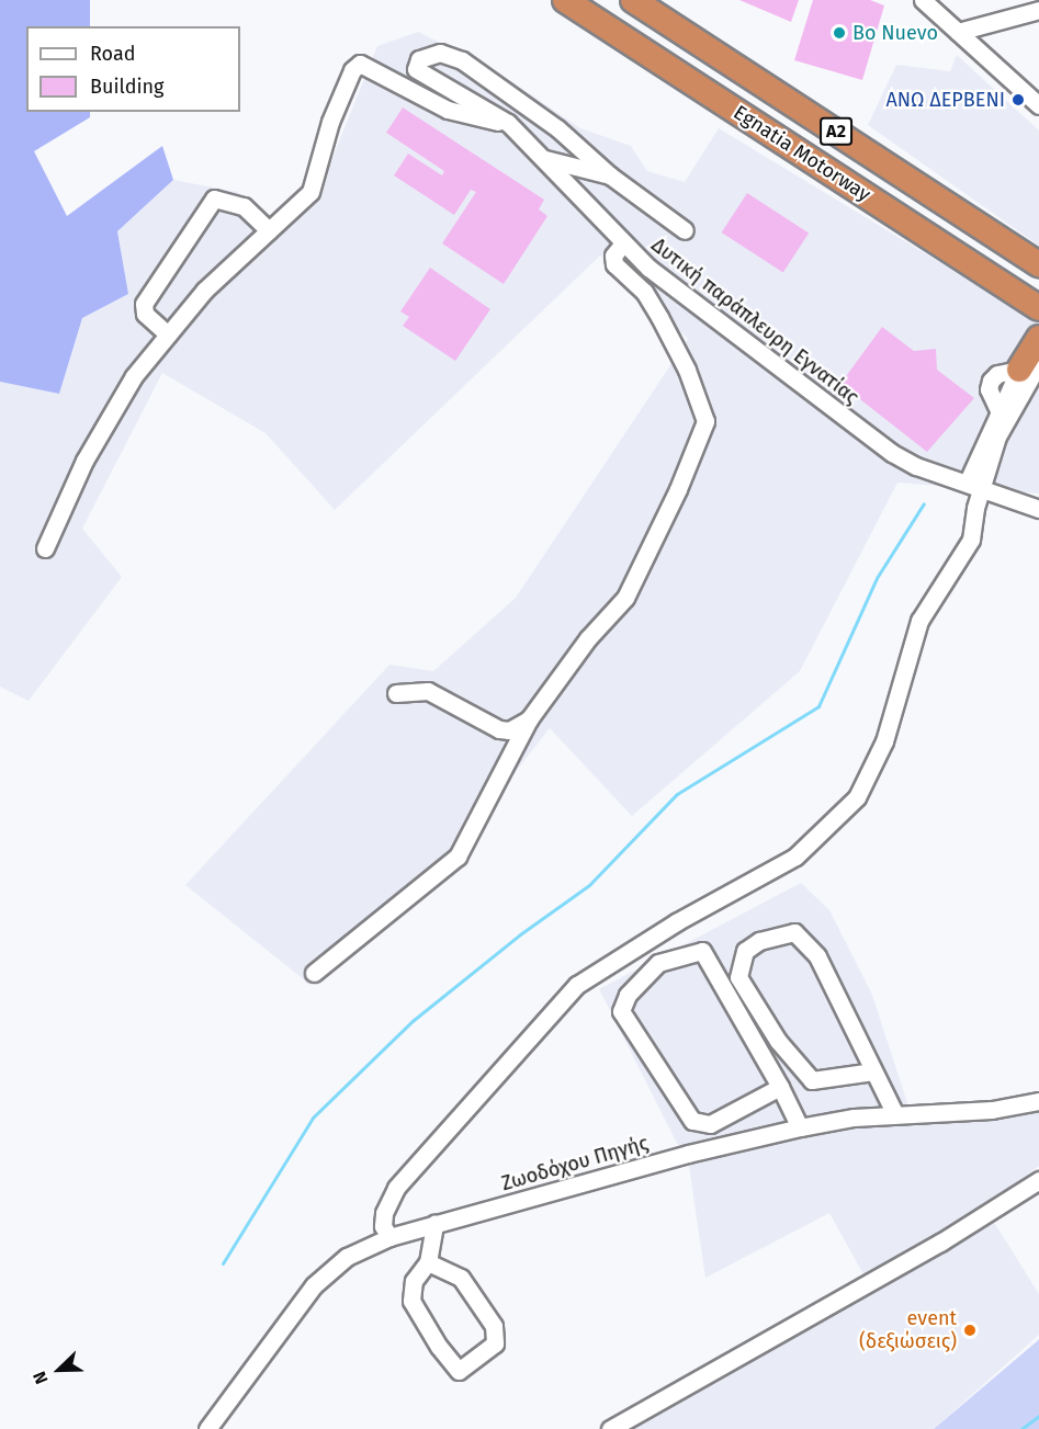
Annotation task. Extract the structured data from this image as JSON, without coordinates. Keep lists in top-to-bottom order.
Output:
{
  "streets": {
    "highway": ["Α2", "Egnatia Motorway"],
    "street": ["Δυτική παράπλευρη Εγνατίας", "Ζωοδόχου Πηγής"]
  },
  "places": ["Bo Nuevo", "ΑΝΩ ΔΕΡΒΕΝΙ", "event (δεξιώσεις)"],
  "legend": ["Road", "Building"],
  "north": "bottom left"
}
